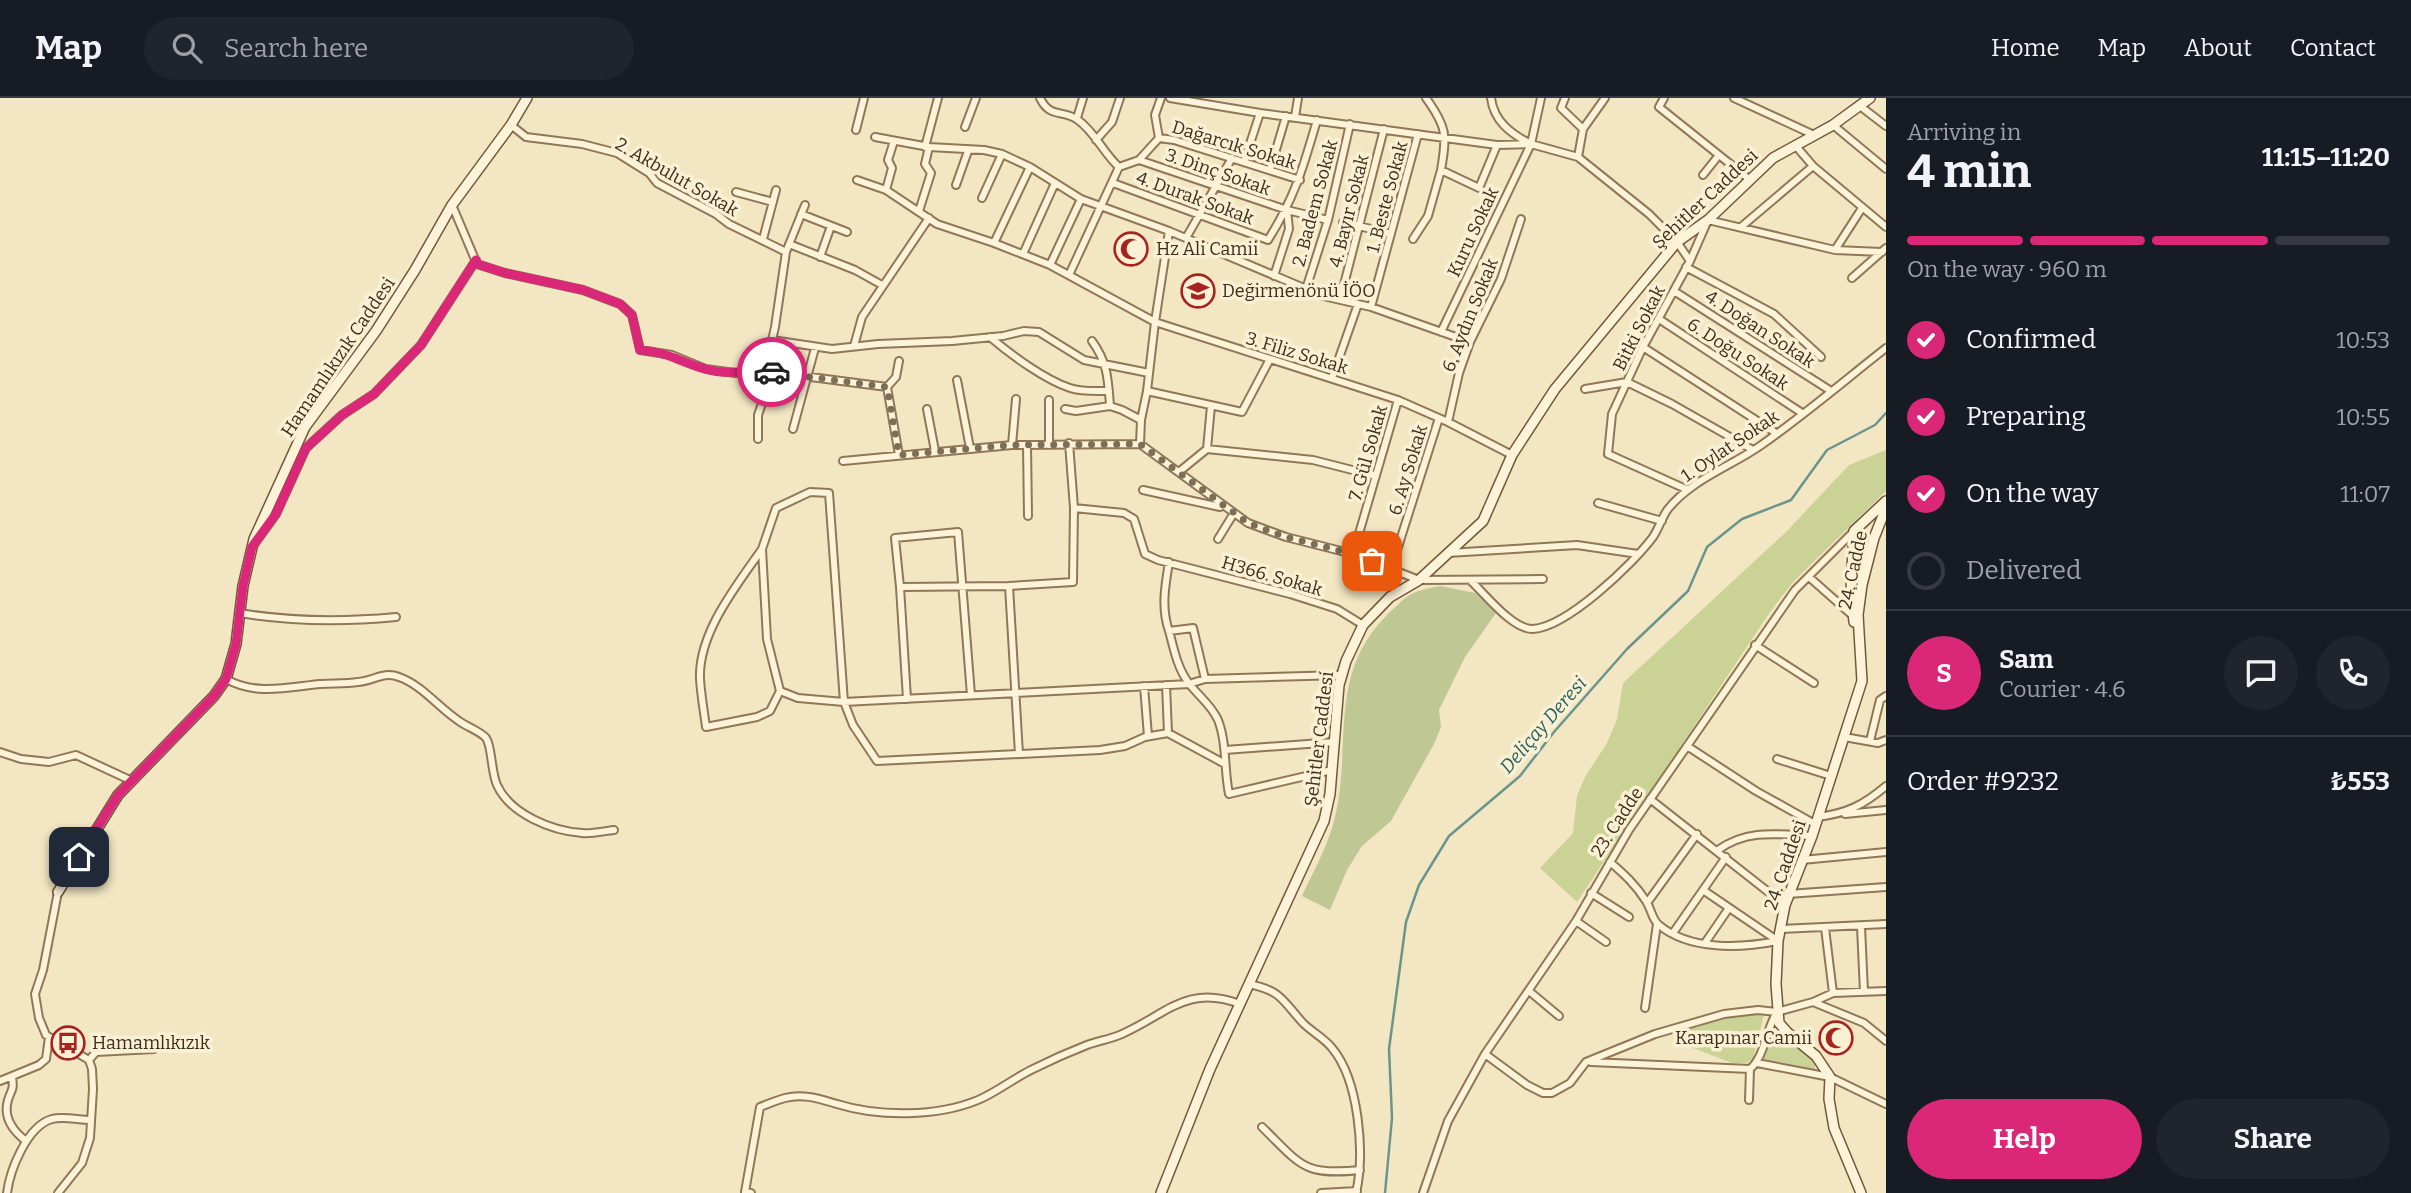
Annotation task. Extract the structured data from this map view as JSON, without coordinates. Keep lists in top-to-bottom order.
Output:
{
  "streets": {
    "street": [
      "Dağarcık Sokak",
      "3. Dinç Sokak",
      "2. Akbulut Sokak",
      "1. Beste Sokak",
      "4. Durak Sokak",
      "Şehitler Caddesi",
      "2. Badem Sokak",
      "4. Bayır Sokak",
      "Kuru Sokak",
      "6. Aydın Sokak",
      "Bitki Sokak",
      "4. Doğan Sokak",
      "3. Filiz Sokak",
      "6. Doğu Sokak",
      "Hamamlıkızık Caddesi",
      "1. Oylat Sokak",
      "7. Gül Sokak",
      "6. Ay Sokak",
      "24. Cadde",
      "H366. Sokak",
      "23. Cadde",
      "24. Caddesi"
    ]
  },
  "crossings": [
    ["3. Dinç Sokak", "4. Durak Sokak"],
    ["3. Dinç Sokak", "2. Badem Sokak"],
    ["2. Akbulut Sokak", "Hamamlıkızık Caddesi"],
    ["Şehitler Caddesi", "Bitki Sokak"],
    ["Şehitler Caddesi", "3. Filiz Sokak"],
    ["Şehitler Caddesi", "H366. Sokak"],
    ["6. Aydın Sokak", "3. Filiz Sokak"],
    ["Bitki Sokak", "4. Doğan Sokak"],
    ["Bitki Sokak", "6. Doğu Sokak"],
    ["Bitki Sokak", "1. Oylat Sokak"],
    ["4. Doğan Sokak", "1. Oylat Sokak"],
    ["3. Filiz Sokak", "7. Gül Sokak"],
    ["3. Filiz Sokak", "6. Ay Sokak"],
    ["6. Doğu Sokak", "1. Oylat Sokak"],
    ["24. Cadde", "23. Cadde"],
    ["24. Cadde", "24. Caddesi"]
  ],
  "water": ["Deliçay Deresi"],
  "places": {
    "mosque": ["Hz Ali Camii", "Karapınar Camii"],
    "school or university": ["Değirmenönü İÖO"],
    "bus stop": ["Hamamlıkızık"]
  },
  "page": {
    "header": "Map",
    "search": "Search here",
    "nav": [
      "Home",
      "Map",
      "About",
      "Contact"
    ],
    "heading": ["4 min", "Arriving in", "11:15–11:20"],
    "panel": [
      "Sam",
      "Courier · 4.6",
      "Order #9232",
      "₺553"
    ],
    "bar": "On the way · 960 m",
    "list": [
      ["Confirmed", "10:53"],
      ["Preparing", "10:55"],
      ["On the way", "11:07"],
      "Delivered"
    ],
    "round": "S",
    "buttons": ["Help", "Share"]
  }
}
